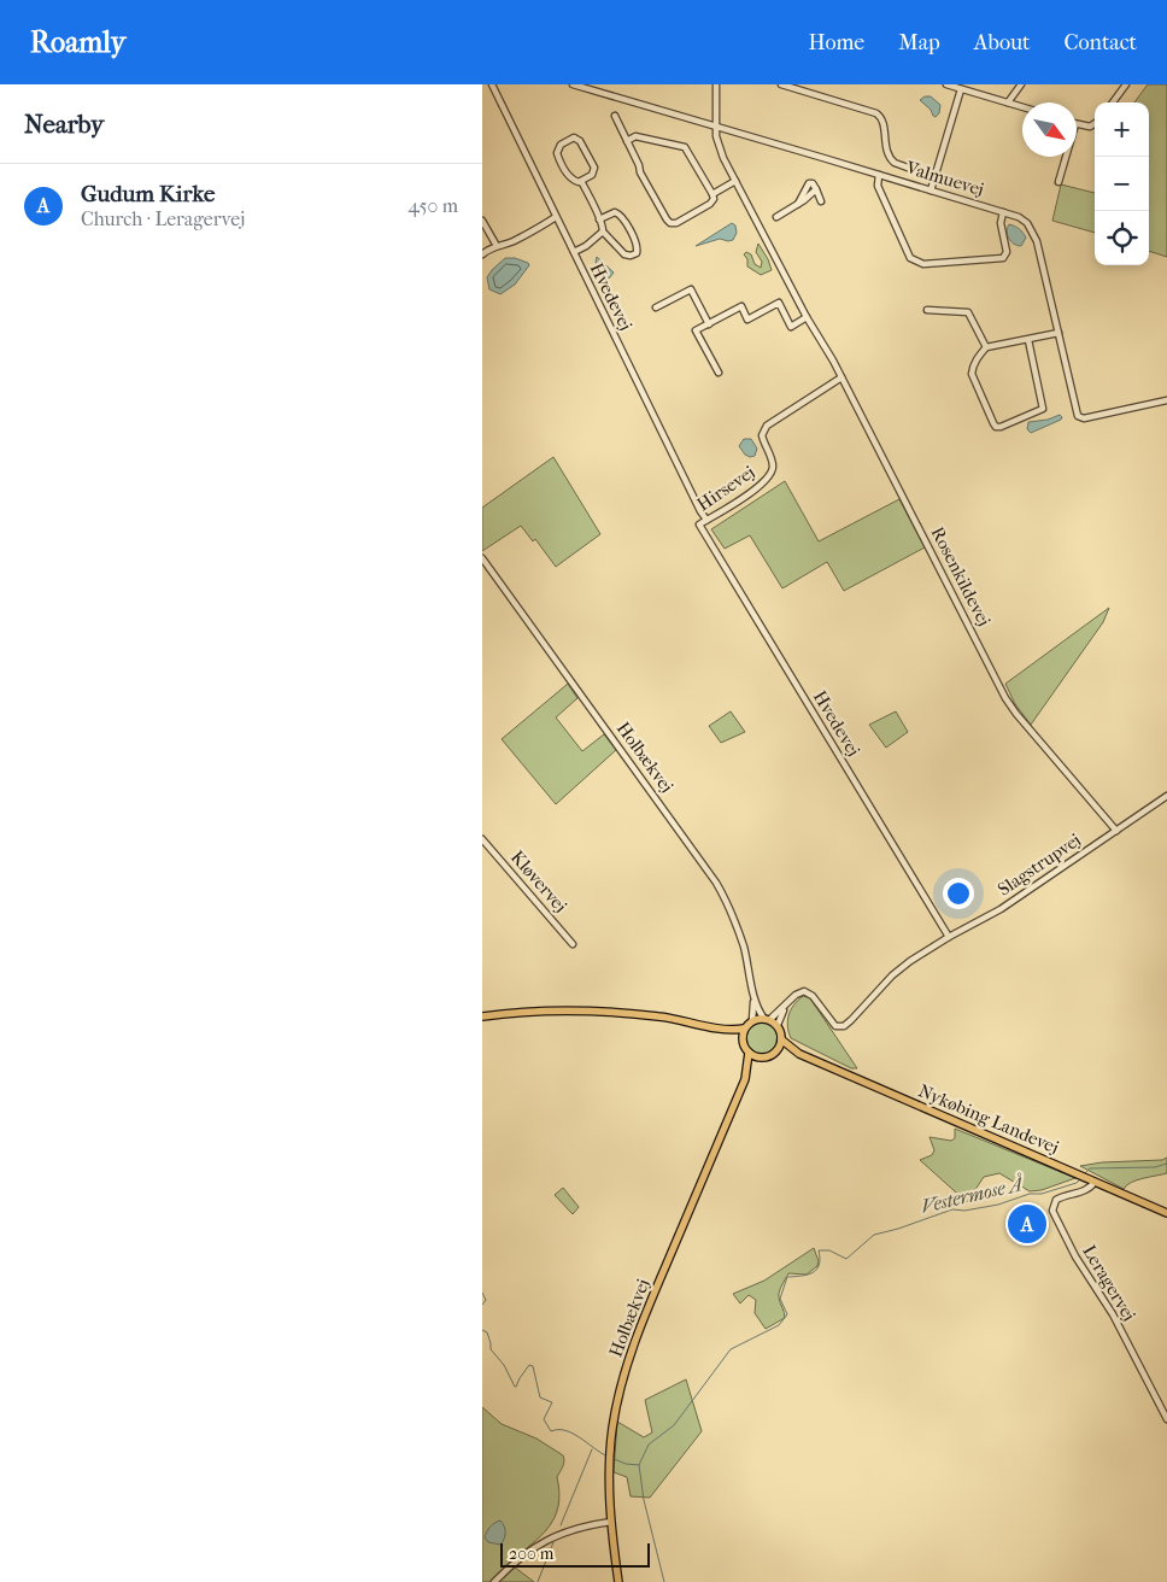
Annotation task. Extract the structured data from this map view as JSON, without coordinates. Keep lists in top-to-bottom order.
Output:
{
  "streets": {
    "main road": ["Holbækvej", "Nykøbing Landevej"],
    "street": [
      "Valmuevej",
      "Hvedevej",
      "Hirsevej",
      "Rosenkildevej",
      "Slagstrupvej",
      "Kløvervej",
      "Leragervej"
    ]
  },
  "crossings": [
    ["Valmuevej", "Rosenkildevej"],
    ["Hvedevej", "Hirsevej"],
    ["Hvedevej", "Slagstrupvej"],
    ["Hirsevej", "Rosenkildevej"],
    ["Rosenkildevej", "Slagstrupvej"],
    ["Holbækvej", "Nykøbing Landevej"],
    ["Nykøbing Landevej", "Leragervej"]
  ],
  "water": ["Vestermose Å"],
  "scale_bar": "200 m",
  "north": "bottom right",
  "page": {
    "header": "Roamly",
    "nav": [
      "Home",
      "Map",
      "About",
      "Contact"
    ],
    "heading": "Nearby",
    "map_buttons": ["+", "−"],
    "list": [
      {
        "mark": "A",
        "name": "Gudum Kirke",
        "note": "Church · Leragervej",
        "value": "450 m"
      }
    ],
    "pins": "A",
    "scale": "200 m"
  }
}
